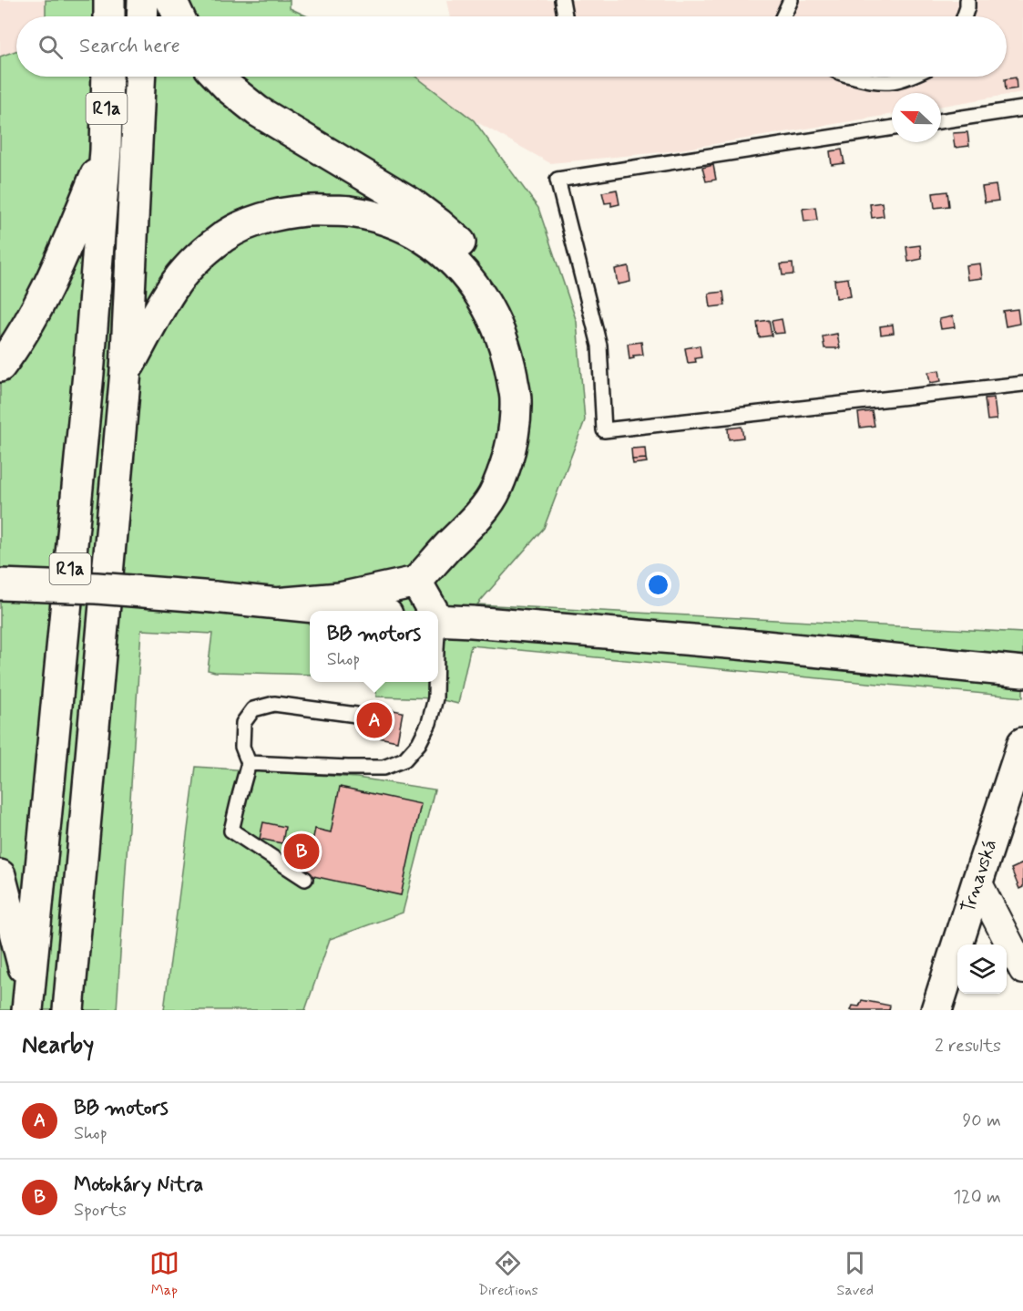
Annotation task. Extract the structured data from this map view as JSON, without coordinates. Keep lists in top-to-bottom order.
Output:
{
  "streets": {
    "main road": ["R1a", "Trnavská"]
  },
  "north": "left",
  "page": {
    "search": "Search here",
    "popup": ["BB motors", "Shop"],
    "pins": ["A", "B"],
    "heading": ["Nearby", "2 results"],
    "list": [
      {
        "mark": "A",
        "name": "BB motors",
        "note": "Shop",
        "value": "90 m"
      },
      {
        "mark": "B",
        "name": "Motokáry Nitra",
        "note": "Sports",
        "value": "120 m"
      }
    ],
    "nav": ["Map", "Directions", "Saved"]
  }
}
